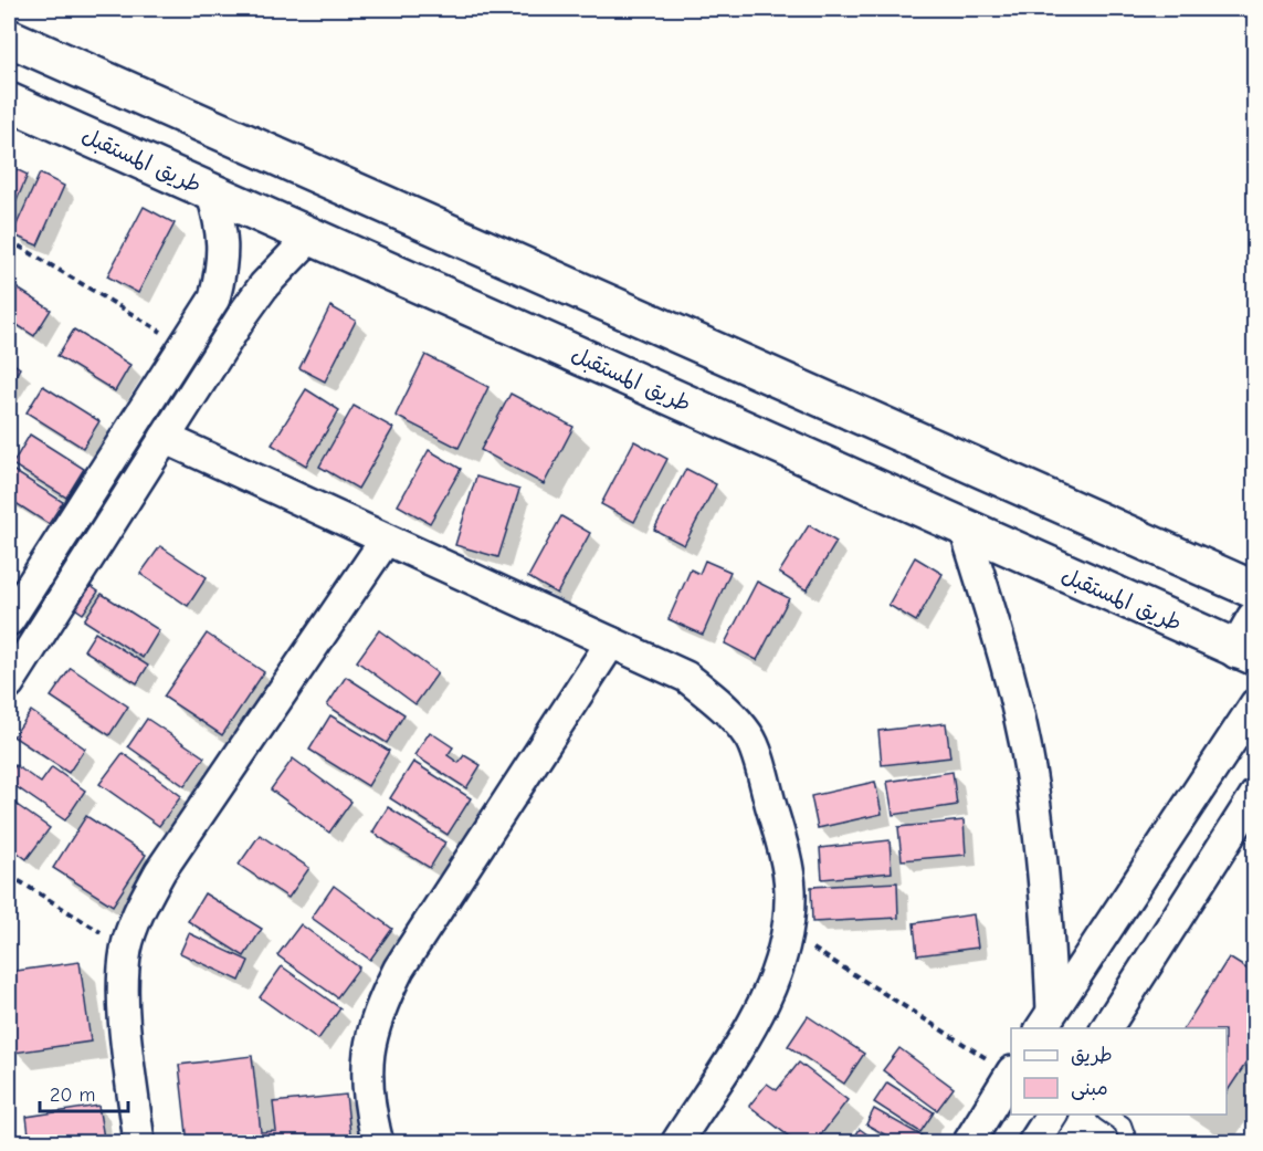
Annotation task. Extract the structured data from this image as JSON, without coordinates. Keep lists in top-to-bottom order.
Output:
{
  "streets": {
    "street": ["طريق المستقبل"]
  },
  "legend": ["طريق", "مبنى"],
  "scale_bar": "20 m"
}
